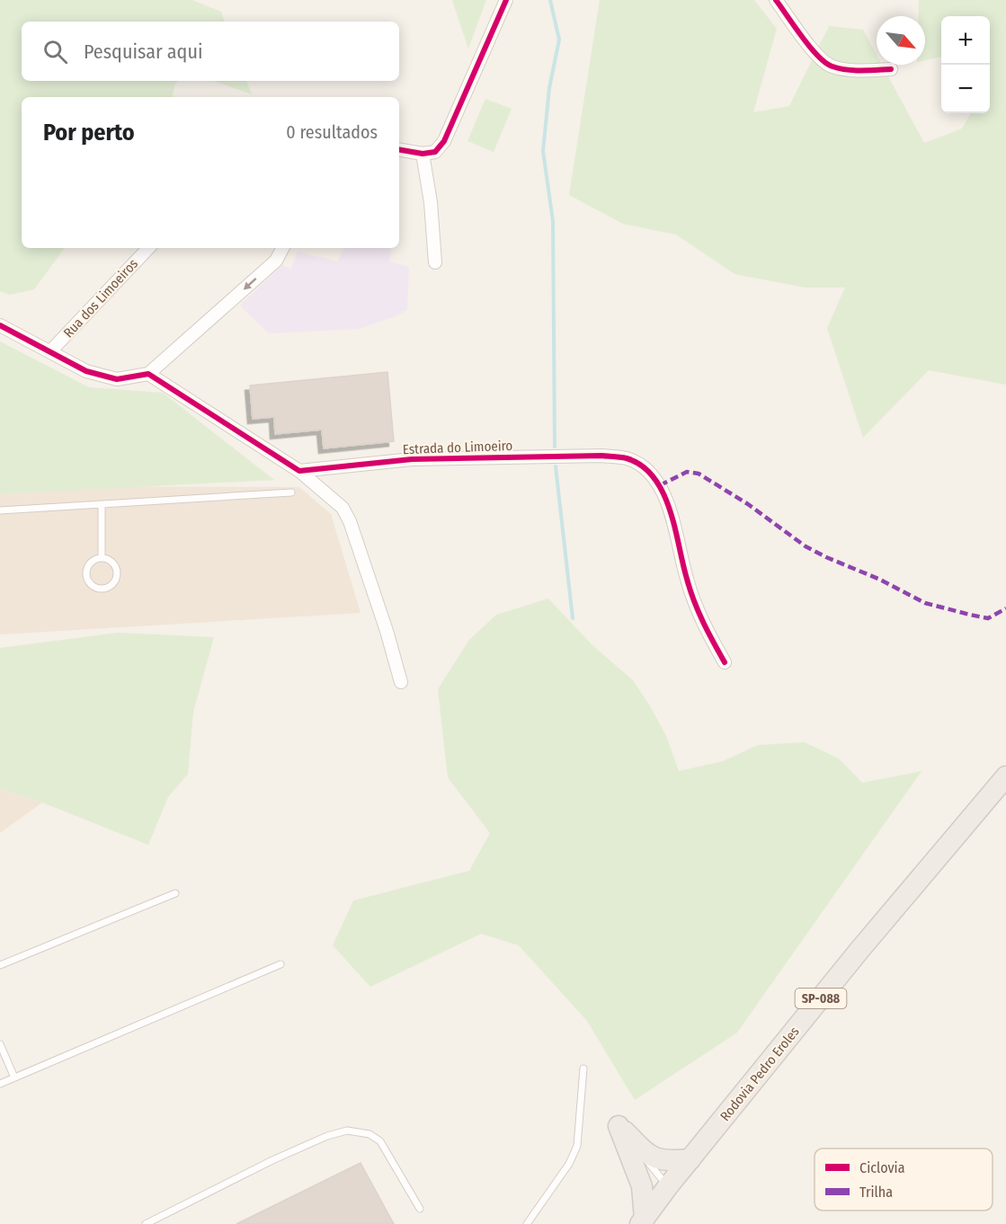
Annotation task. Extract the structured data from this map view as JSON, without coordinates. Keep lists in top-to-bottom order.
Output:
{
  "streets": {
    "highway": ["SP-088", "Rodovia Pedro Eroles"],
    "street": ["Rua dos Limoeiros", "Estrada do Limoeiro"]
  },
  "legend": ["Ciclovia", "Trilha"],
  "north": "bottom right",
  "page": {
    "map_buttons": ["+", "−"],
    "search": "Pesquisar aqui",
    "heading": ["Por perto", "0 resultados"]
  }
}
